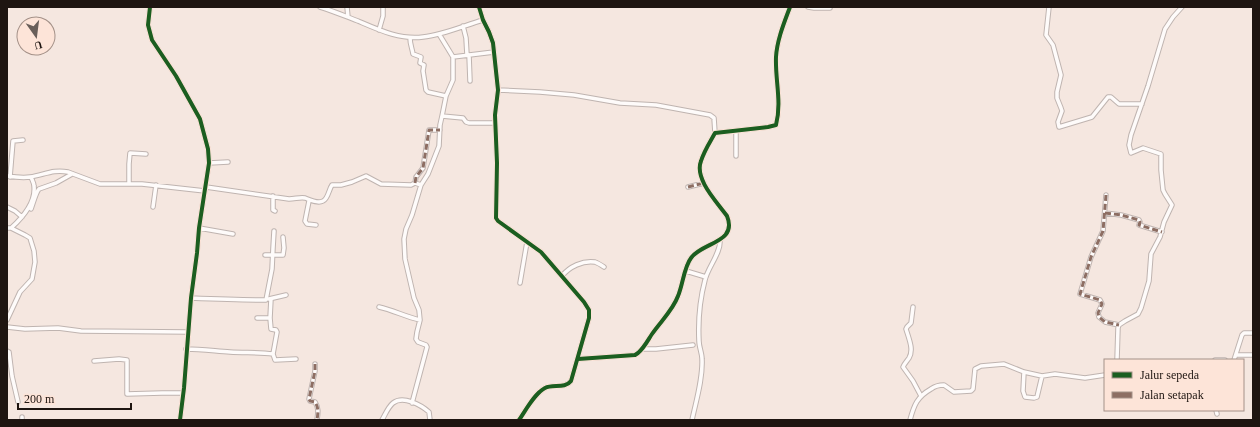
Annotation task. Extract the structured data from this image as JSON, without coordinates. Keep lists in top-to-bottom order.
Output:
{
  "legend": ["Jalur sepeda", "Jalan setapak"],
  "scale_bar": "200 m",
  "north": "bottom"
}
